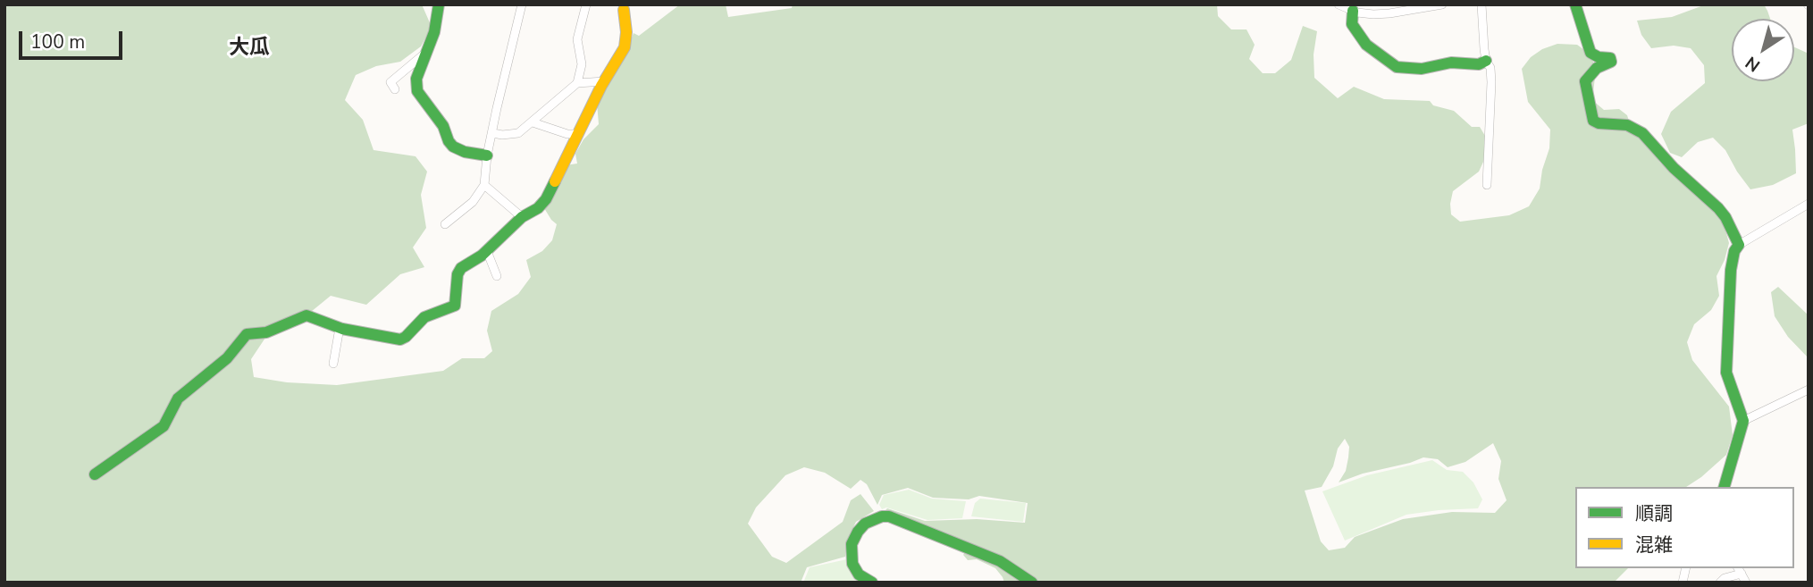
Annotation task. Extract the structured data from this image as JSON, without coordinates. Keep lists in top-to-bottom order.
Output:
{
  "districts": ["大瓜"],
  "legend": ["順調", "混雑"],
  "scale_bar": "100 m",
  "north": "bottom left"
}
